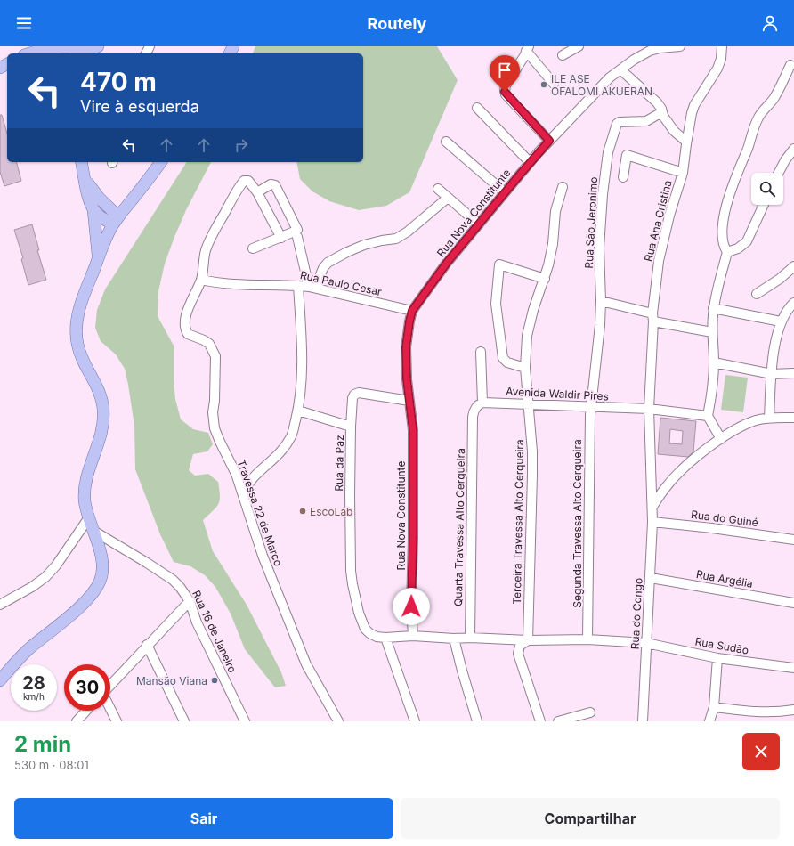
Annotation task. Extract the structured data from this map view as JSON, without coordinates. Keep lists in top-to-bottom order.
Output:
{
  "streets": {
    "street": [
      "Rua Nova Constitunte",
      "Rua Ana Cristina",
      "Rua São Jeronimo",
      "Rua Paulo Cesar",
      "Avenida Waldir Pires",
      "Rua da Paz",
      "Travessa 22 de Marco",
      "Rua do Guiné",
      "Terceira Travessa Alto Cerqueira",
      "Segunda Travessa Alto Cerqueira",
      "Quarta Travessa Alto Cerqueira",
      "Rua Argélia",
      "Rua do Congo",
      "Rua 16 de Janeiro",
      "Rua Sudão"
    ]
  },
  "crossings": [
    ["Rua Nova Constitunte", "Rua Paulo Cesar"],
    ["Rua Nova Constitunte", "Rua da Paz"],
    ["Rua Nova Constitunte", "Rua Sudão"],
    ["Rua Ana Cristina", "Avenida Waldir Pires"],
    ["Rua Ana Cristina", "Rua do Congo"],
    ["Rua São Jeronimo", "Avenida Waldir Pires"],
    ["Rua São Jeronimo", "Segunda Travessa Alto Cerqueira"],
    ["Rua Paulo Cesar", "Travessa 22 de Marco"],
    ["Avenida Waldir Pires", "Terceira Travessa Alto Cerqueira"],
    ["Avenida Waldir Pires", "Segunda Travessa Alto Cerqueira"],
    ["Avenida Waldir Pires", "Quarta Travessa Alto Cerqueira"],
    ["Avenida Waldir Pires", "Rua do Congo"],
    ["Rua da Paz", "Rua Sudão"],
    ["Rua do Guiné", "Rua do Congo"],
    ["Terceira Travessa Alto Cerqueira", "Rua Sudão"],
    ["Segunda Travessa Alto Cerqueira", "Rua Sudão"],
    ["Quarta Travessa Alto Cerqueira", "Rua Sudão"],
    ["Rua Argélia", "Rua do Congo"],
    ["Rua do Congo", "Rua Sudão"]
  ],
  "places": ["ILE ASE OFALOMI AKUERAN", "EscoLab", "Mansão Viana"],
  "page": {
    "header": "Routely",
    "turn": ["470 m", "Vire à esquerda"],
    "speed": "28 km/h",
    "limit": "30",
    "heading": ["2 min", "530 m · 08:01"],
    "buttons": ["Sair", "Compartilhar"]
  }
}
